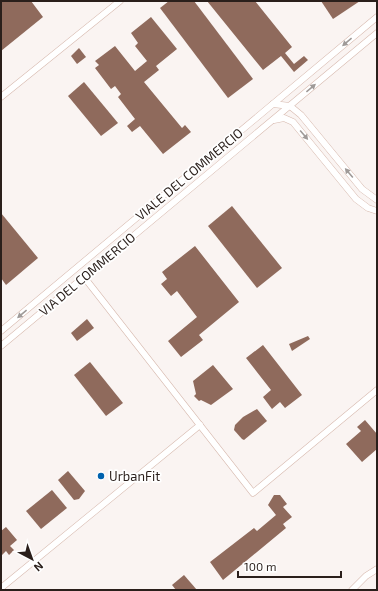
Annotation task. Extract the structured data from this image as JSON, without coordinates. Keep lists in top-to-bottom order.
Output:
{
  "streets": {
    "street": ["VIALE DEL COMMERCIO", "VIA DEL COMMERCIO"]
  },
  "one_way": ["VIALE DEL COMMERCIO"],
  "places": ["UrbanFit"],
  "scale_bar": "100 m",
  "north": "bottom right"
}
